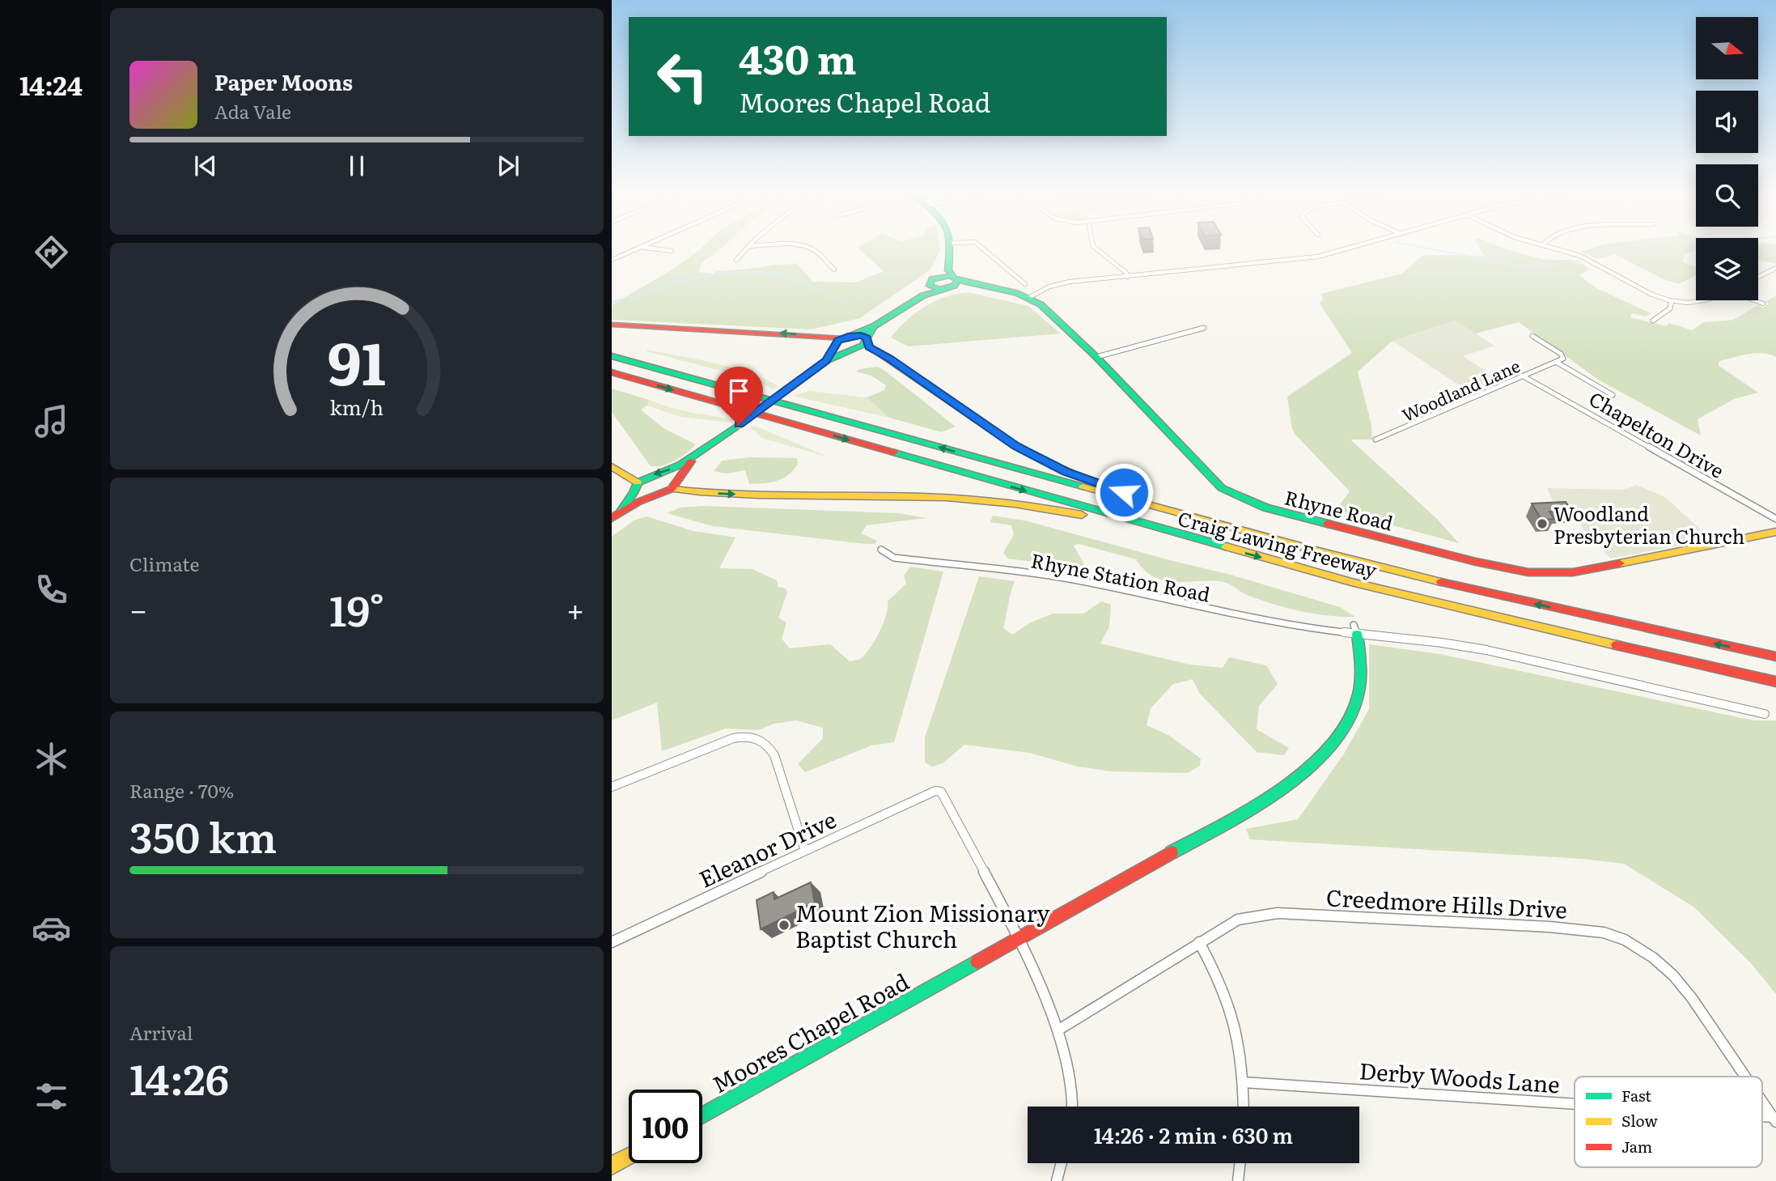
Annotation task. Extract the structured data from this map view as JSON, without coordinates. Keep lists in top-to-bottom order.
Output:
{
  "streets": {
    "main road": ["Rhyne Road", "Craig Lawing Freeway", "Moores Chapel Road"],
    "street": [
      "Woodland Lane",
      "Chapelton Drive",
      "Rhyne Station Road",
      "Eleanor Drive",
      "Creedmore Hills Drive",
      "Derby Woods Lane"
    ]
  },
  "crossings": [
    ["Woodland Lane", "Chapelton Drive"],
    ["Rhyne Station Road", "Moores Chapel Road"],
    ["Eleanor Drive", "Moores Chapel Road"]
  ],
  "places": ["Woodland Presbyterian Church", "Mount Zion Missionary Baptist Church"],
  "legend": ["Fast", "Slow", "Jam"],
  "north": "right",
  "page": {
    "tabs": "14:24",
    "turn": ["430 m", "Moores Chapel Road"],
    "song": ["Paper Moons", "Ada Vale"],
    "tile": [
      "Climate",
      ["Range · 70%", "350 km"],
      ["Arrival", "14:26"]
    ],
    "heat": ["−", "19°", "+"],
    "limit": "100",
    "trip": "14:26 · 2 min · 630 m",
    "gauge": ["91", "km/h"]
  }
}
